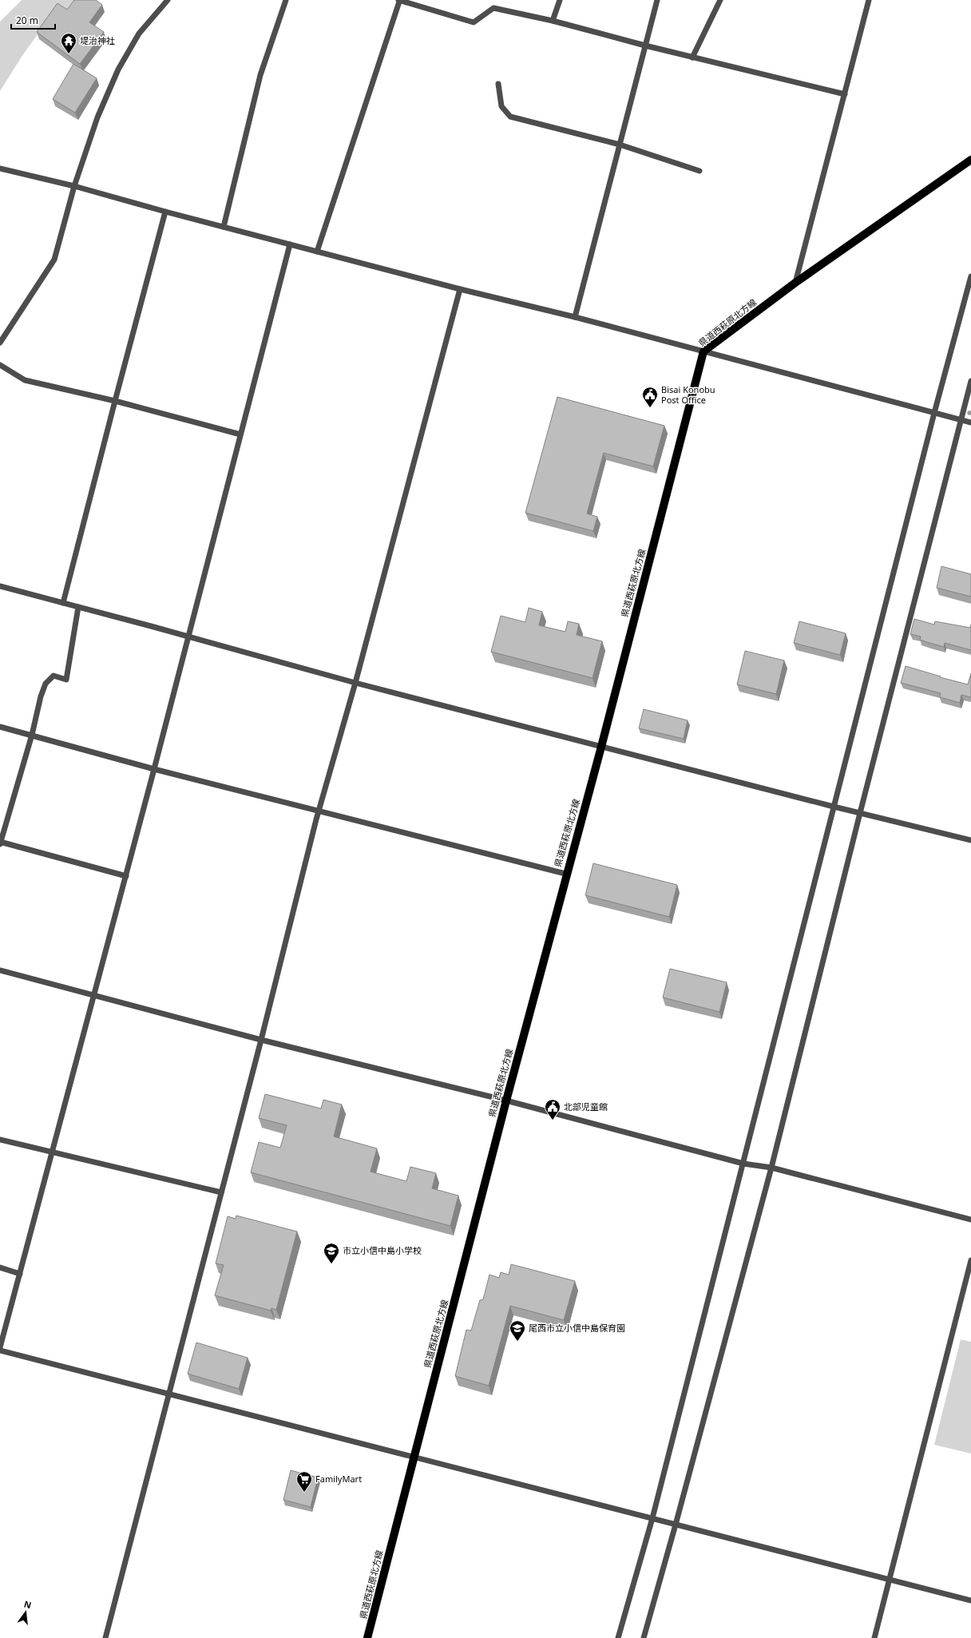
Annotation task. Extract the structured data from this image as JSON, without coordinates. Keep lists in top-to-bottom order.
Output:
{
  "streets": {
    "main road": ["県道西萩原北方線"]
  },
  "places": {
    "temple": ["堤治神社"],
    "public building": ["Bisai Konobu Post Office", "北部児童館"],
    "school or university": ["市立小信中島小学校", "尾西市立小信中島保育園"],
    "supermarket": ["FamilyMart"]
  },
  "scale_bar": "20 m",
  "north": "top"
}
